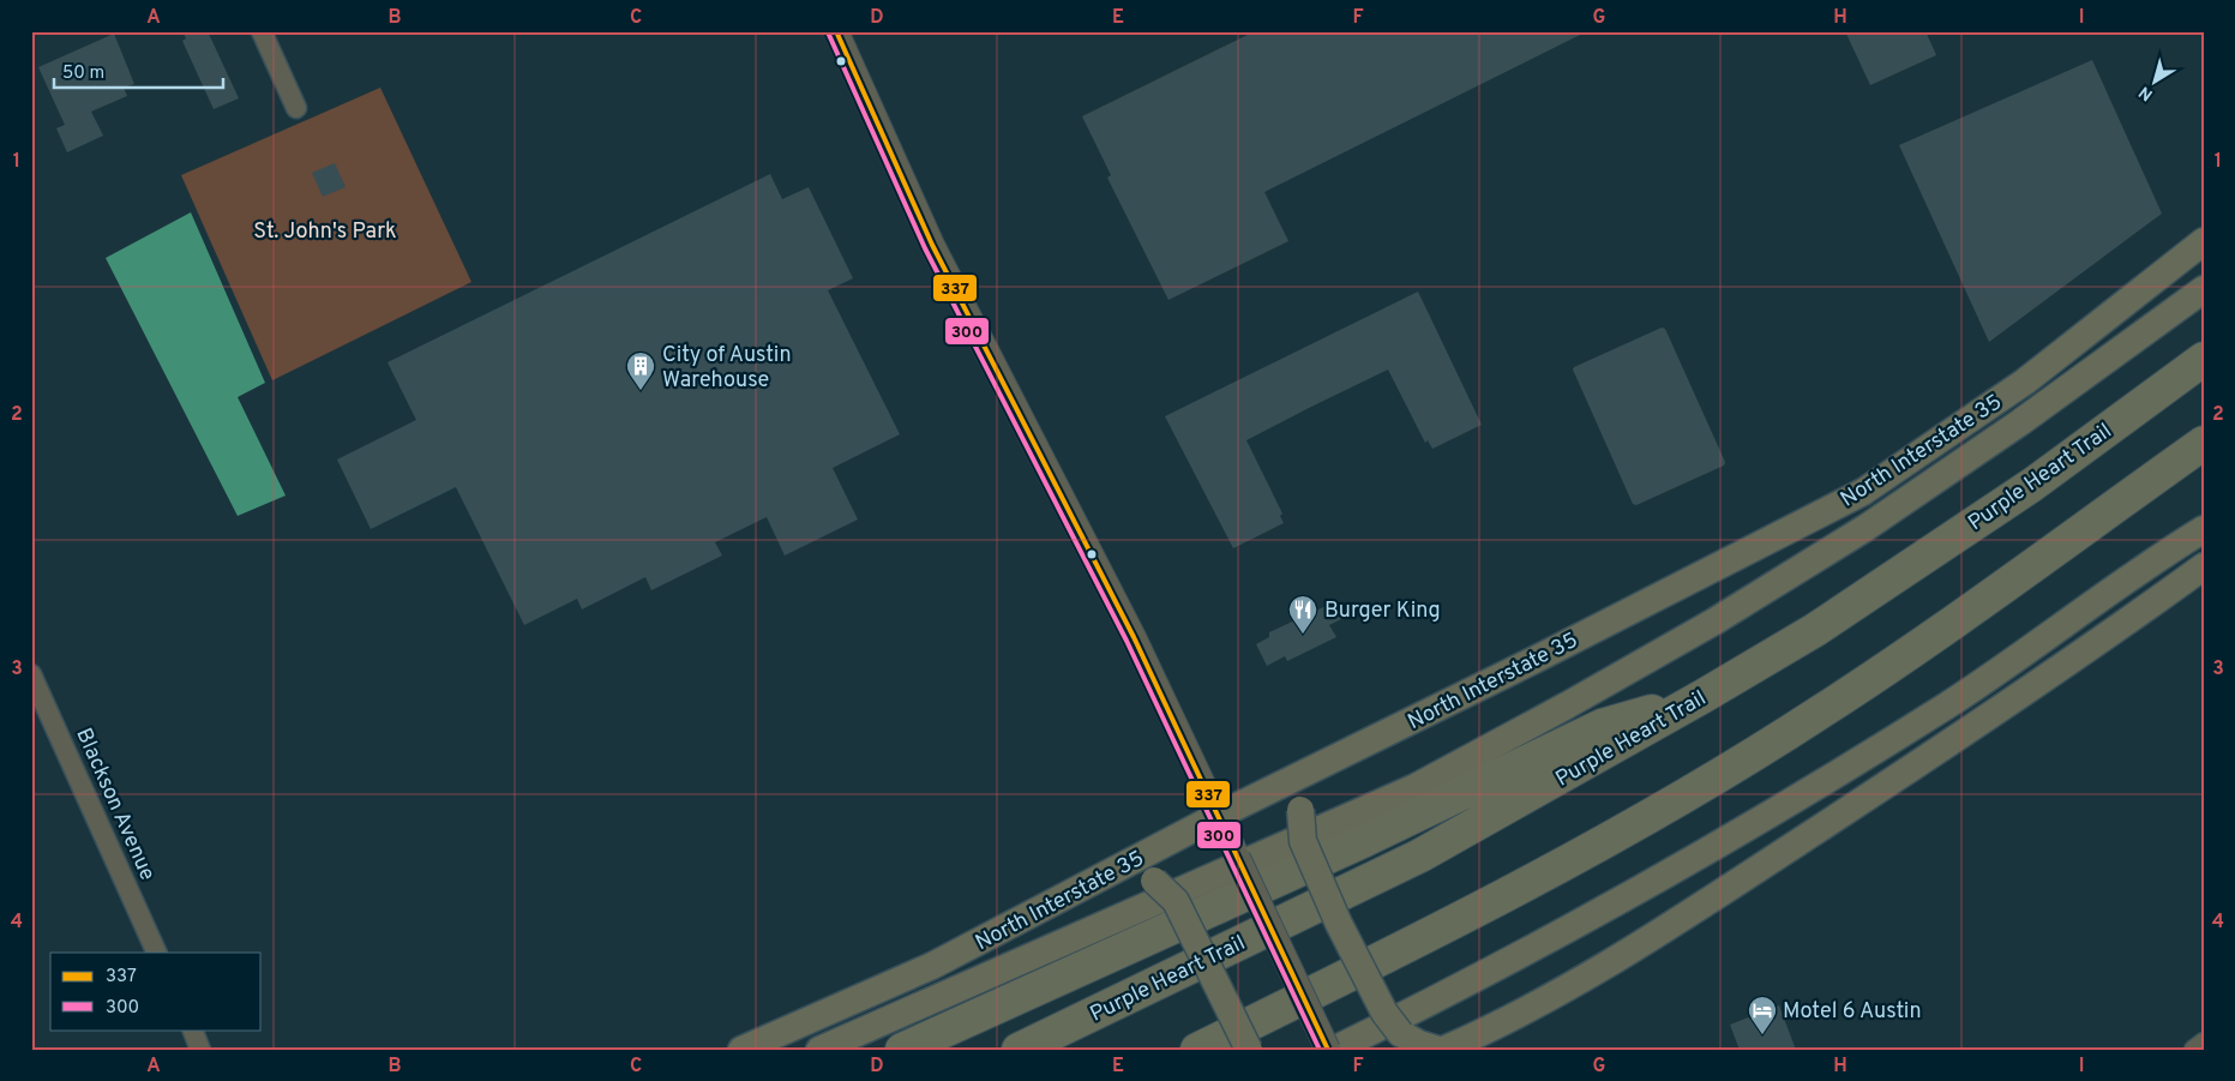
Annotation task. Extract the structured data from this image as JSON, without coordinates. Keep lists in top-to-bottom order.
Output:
{
  "streets": {
    "highway": ["Purple Heart Trail"],
    "main road": ["North Interstate 35"],
    "street": ["Blackson Avenue"]
  },
  "parks": ["St. John's Park"],
  "places": {
    "building": ["City of Austin Warehouse"],
    "restaurant": ["Burger King"],
    "hotel": ["Motel 6 Austin"]
  },
  "lines": ["transit line 337", "transit line 300"],
  "legend": ["337", "300"],
  "scale_bar": "50 m",
  "north": "bottom left",
  "grid": {
    "columns": [
      "A",
      "B",
      "C",
      "D",
      "E",
      "F",
      "G",
      "H",
      "I"
    ],
    "rows": [
      "1",
      "2",
      "3",
      "4"
    ]
  }
}
